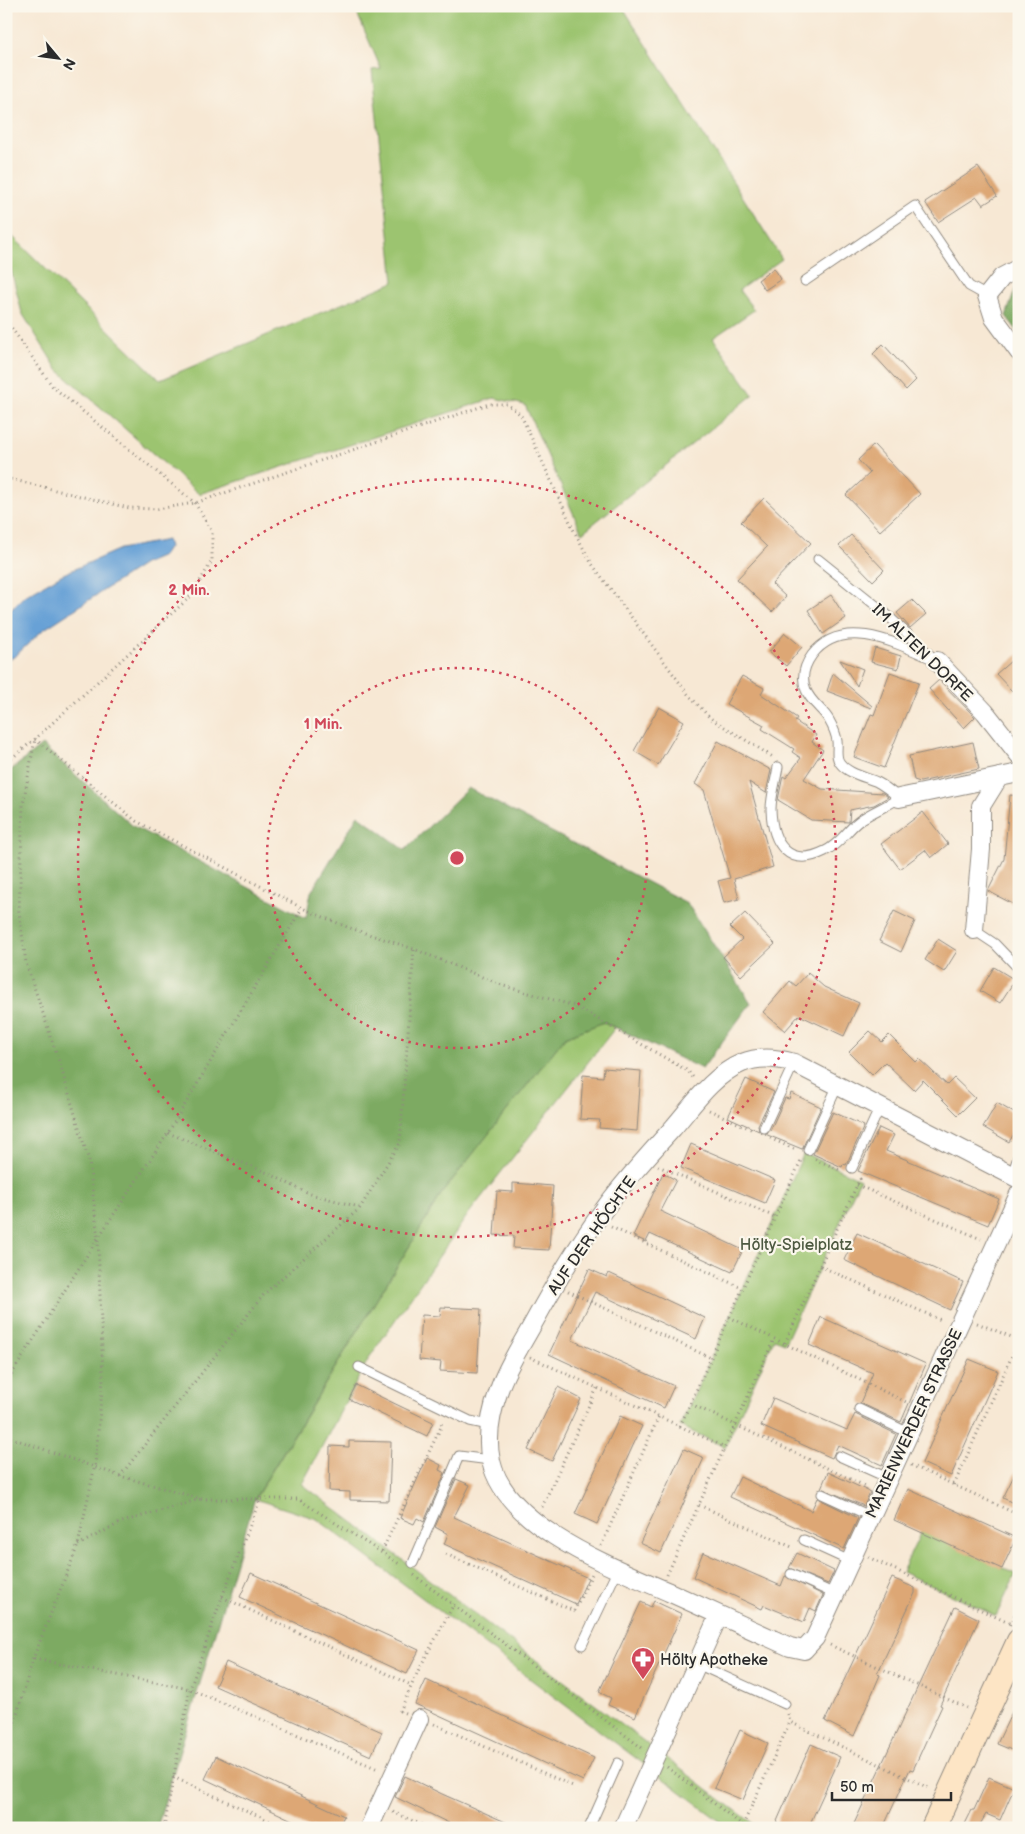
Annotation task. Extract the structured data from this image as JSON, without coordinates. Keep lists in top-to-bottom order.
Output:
{
  "streets": {
    "street": ["IM ALTEN DORFE", "AUF DER HÖCHTE", "MARIENWERDER STRASSE"]
  },
  "crossings": [
    ["AUF DER HÖCHTE", "MARIENWERDER STRASSE"]
  ],
  "parks": ["Hölty-Spielplatz"],
  "places": {
    "pharmacy": ["Hölty Apotheke"]
  },
  "scale_bar": "50 m",
  "north": "bottom right",
  "rings": ["2 Min.", "1 Min."]
}
